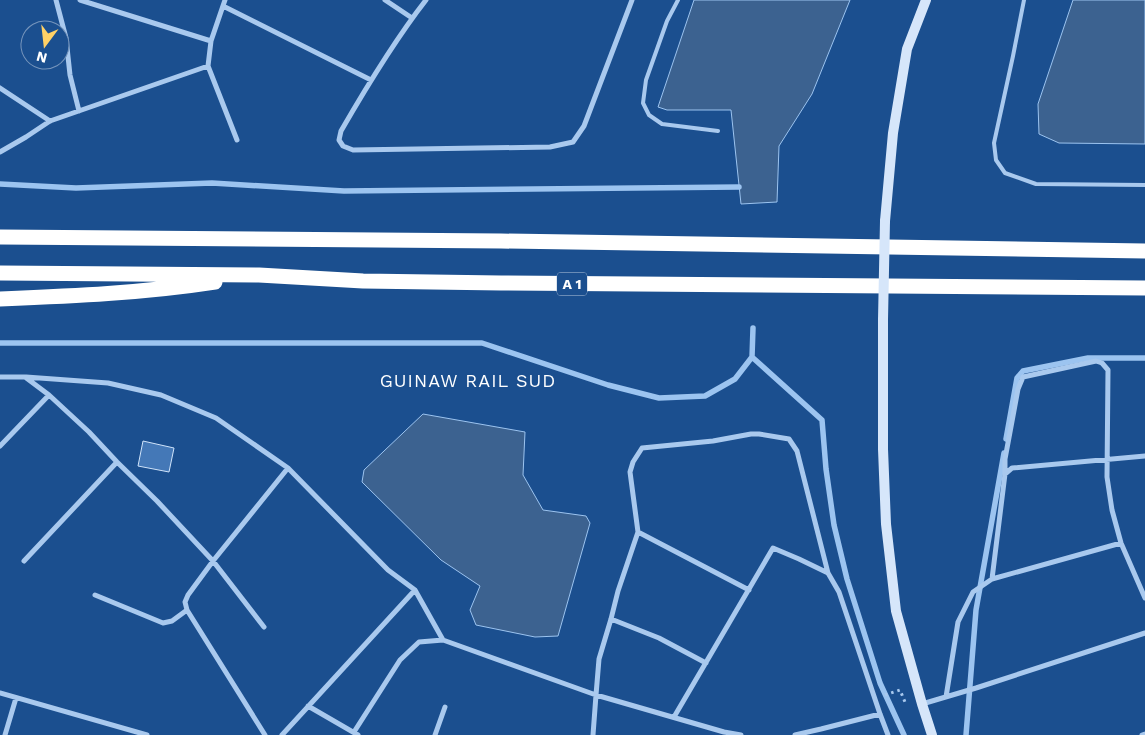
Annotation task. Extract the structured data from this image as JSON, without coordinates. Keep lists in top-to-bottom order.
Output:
{
  "streets": {
    "highway": ["A 1"]
  },
  "districts": ["GUINAW RAIL SUD"],
  "north": "bottom"
}
